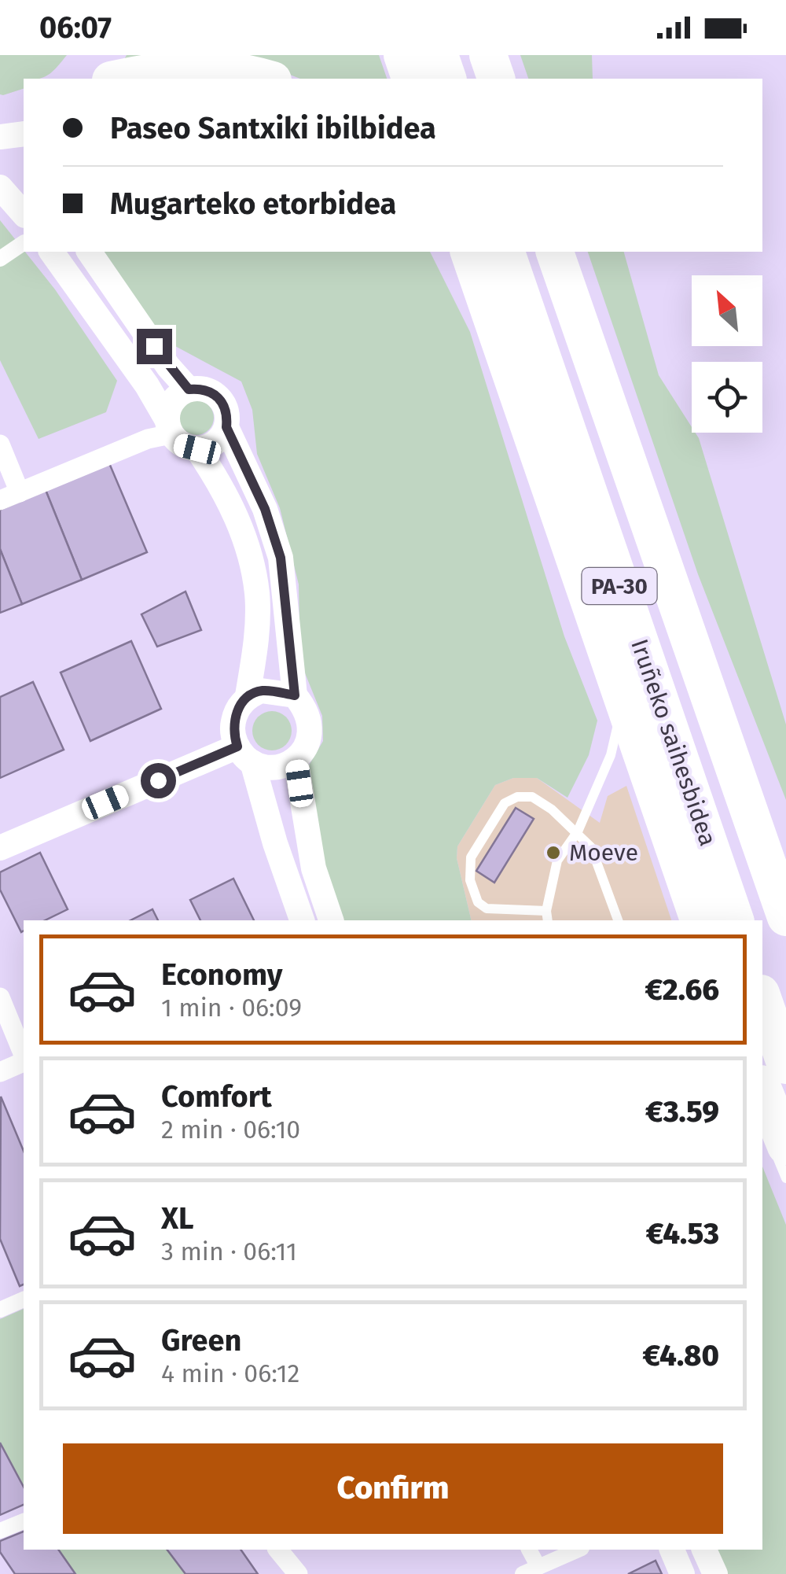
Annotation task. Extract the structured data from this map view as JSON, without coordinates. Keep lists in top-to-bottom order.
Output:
{
  "streets": {
    "highway": ["PA-30", "Iruñeko saihesbidea"]
  },
  "places": ["Moeve"],
  "north": "top left",
  "page": {
    "status": "06:07",
    "banner": ["Paseo Santxiki ibilbidea", "Mugarteko etorbidea"],
    "list": [
      {
        "name": "Economy",
        "note": "1 min · 06:09",
        "value": "€2.66"
      },
      {
        "name": "Comfort",
        "note": "2 min · 06:10",
        "value": "€3.59"
      },
      {
        "name": "XL",
        "note": "3 min · 06:11",
        "value": "€4.53"
      },
      {
        "name": "Green",
        "note": "4 min · 06:12",
        "value": "€4.80"
      }
    ],
    "buttons": "Confirm"
  }
}
